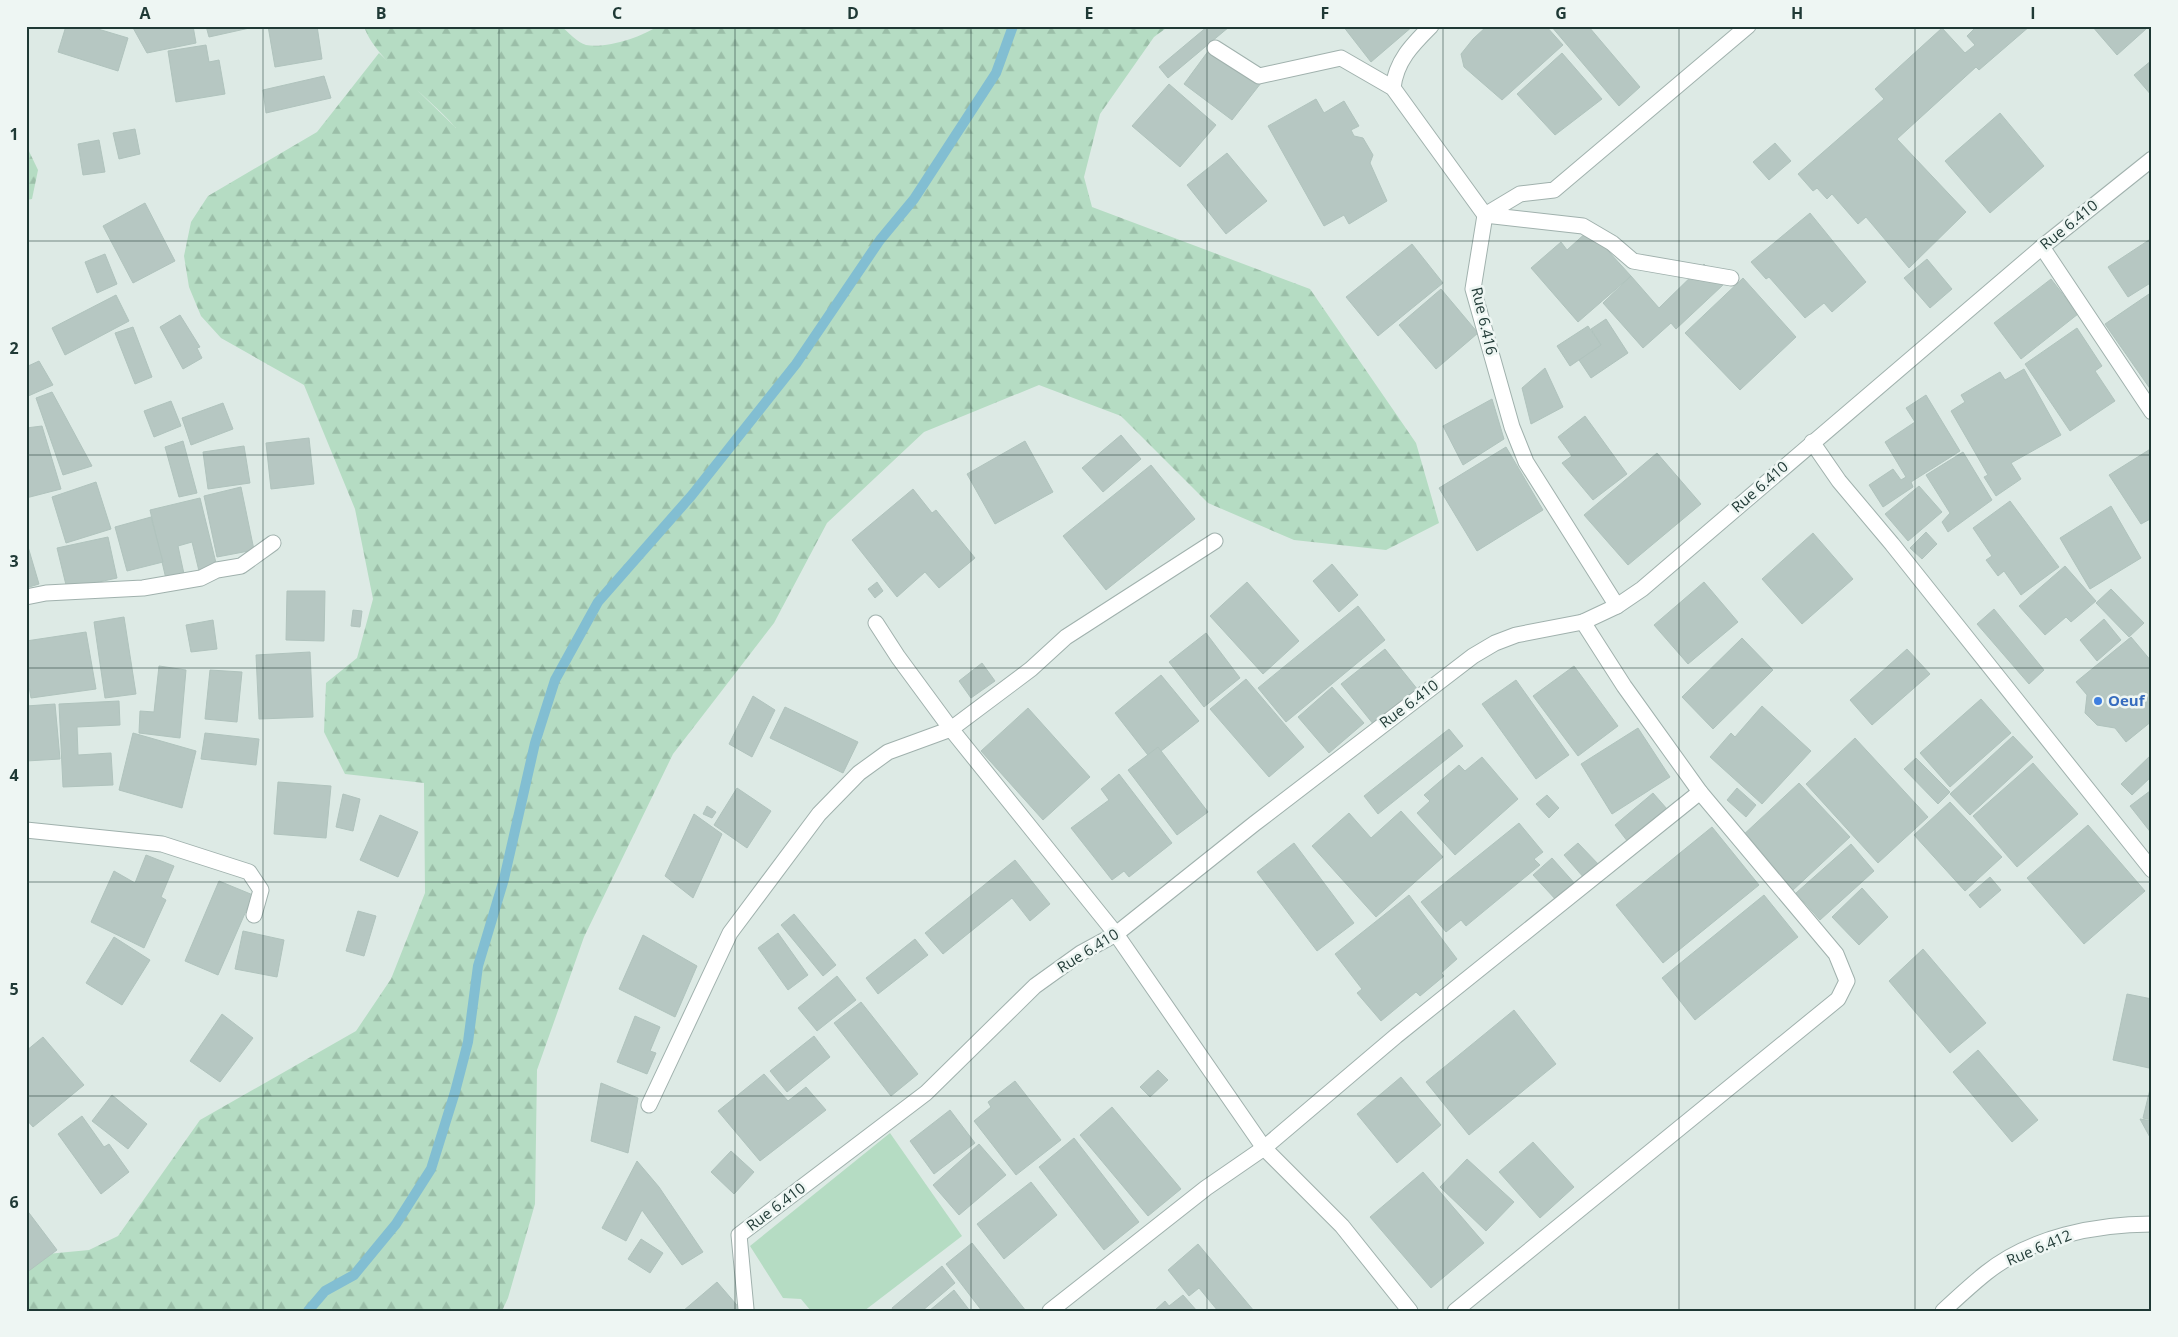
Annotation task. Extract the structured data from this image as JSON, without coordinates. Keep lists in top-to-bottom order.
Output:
{
  "streets": {
    "street": ["Rue 6.410", "Rue 6.416", "Rue 6.412"]
  },
  "crossings": [
    ["Rue 6.410", "Rue 6.416"]
  ],
  "places": ["Oeuf"],
  "grid": {
    "columns": [
      "A",
      "B",
      "C",
      "D",
      "E",
      "F",
      "G",
      "H",
      "I"
    ],
    "rows": [
      "1",
      "2",
      "3",
      "4",
      "5",
      "6"
    ]
  }
}
